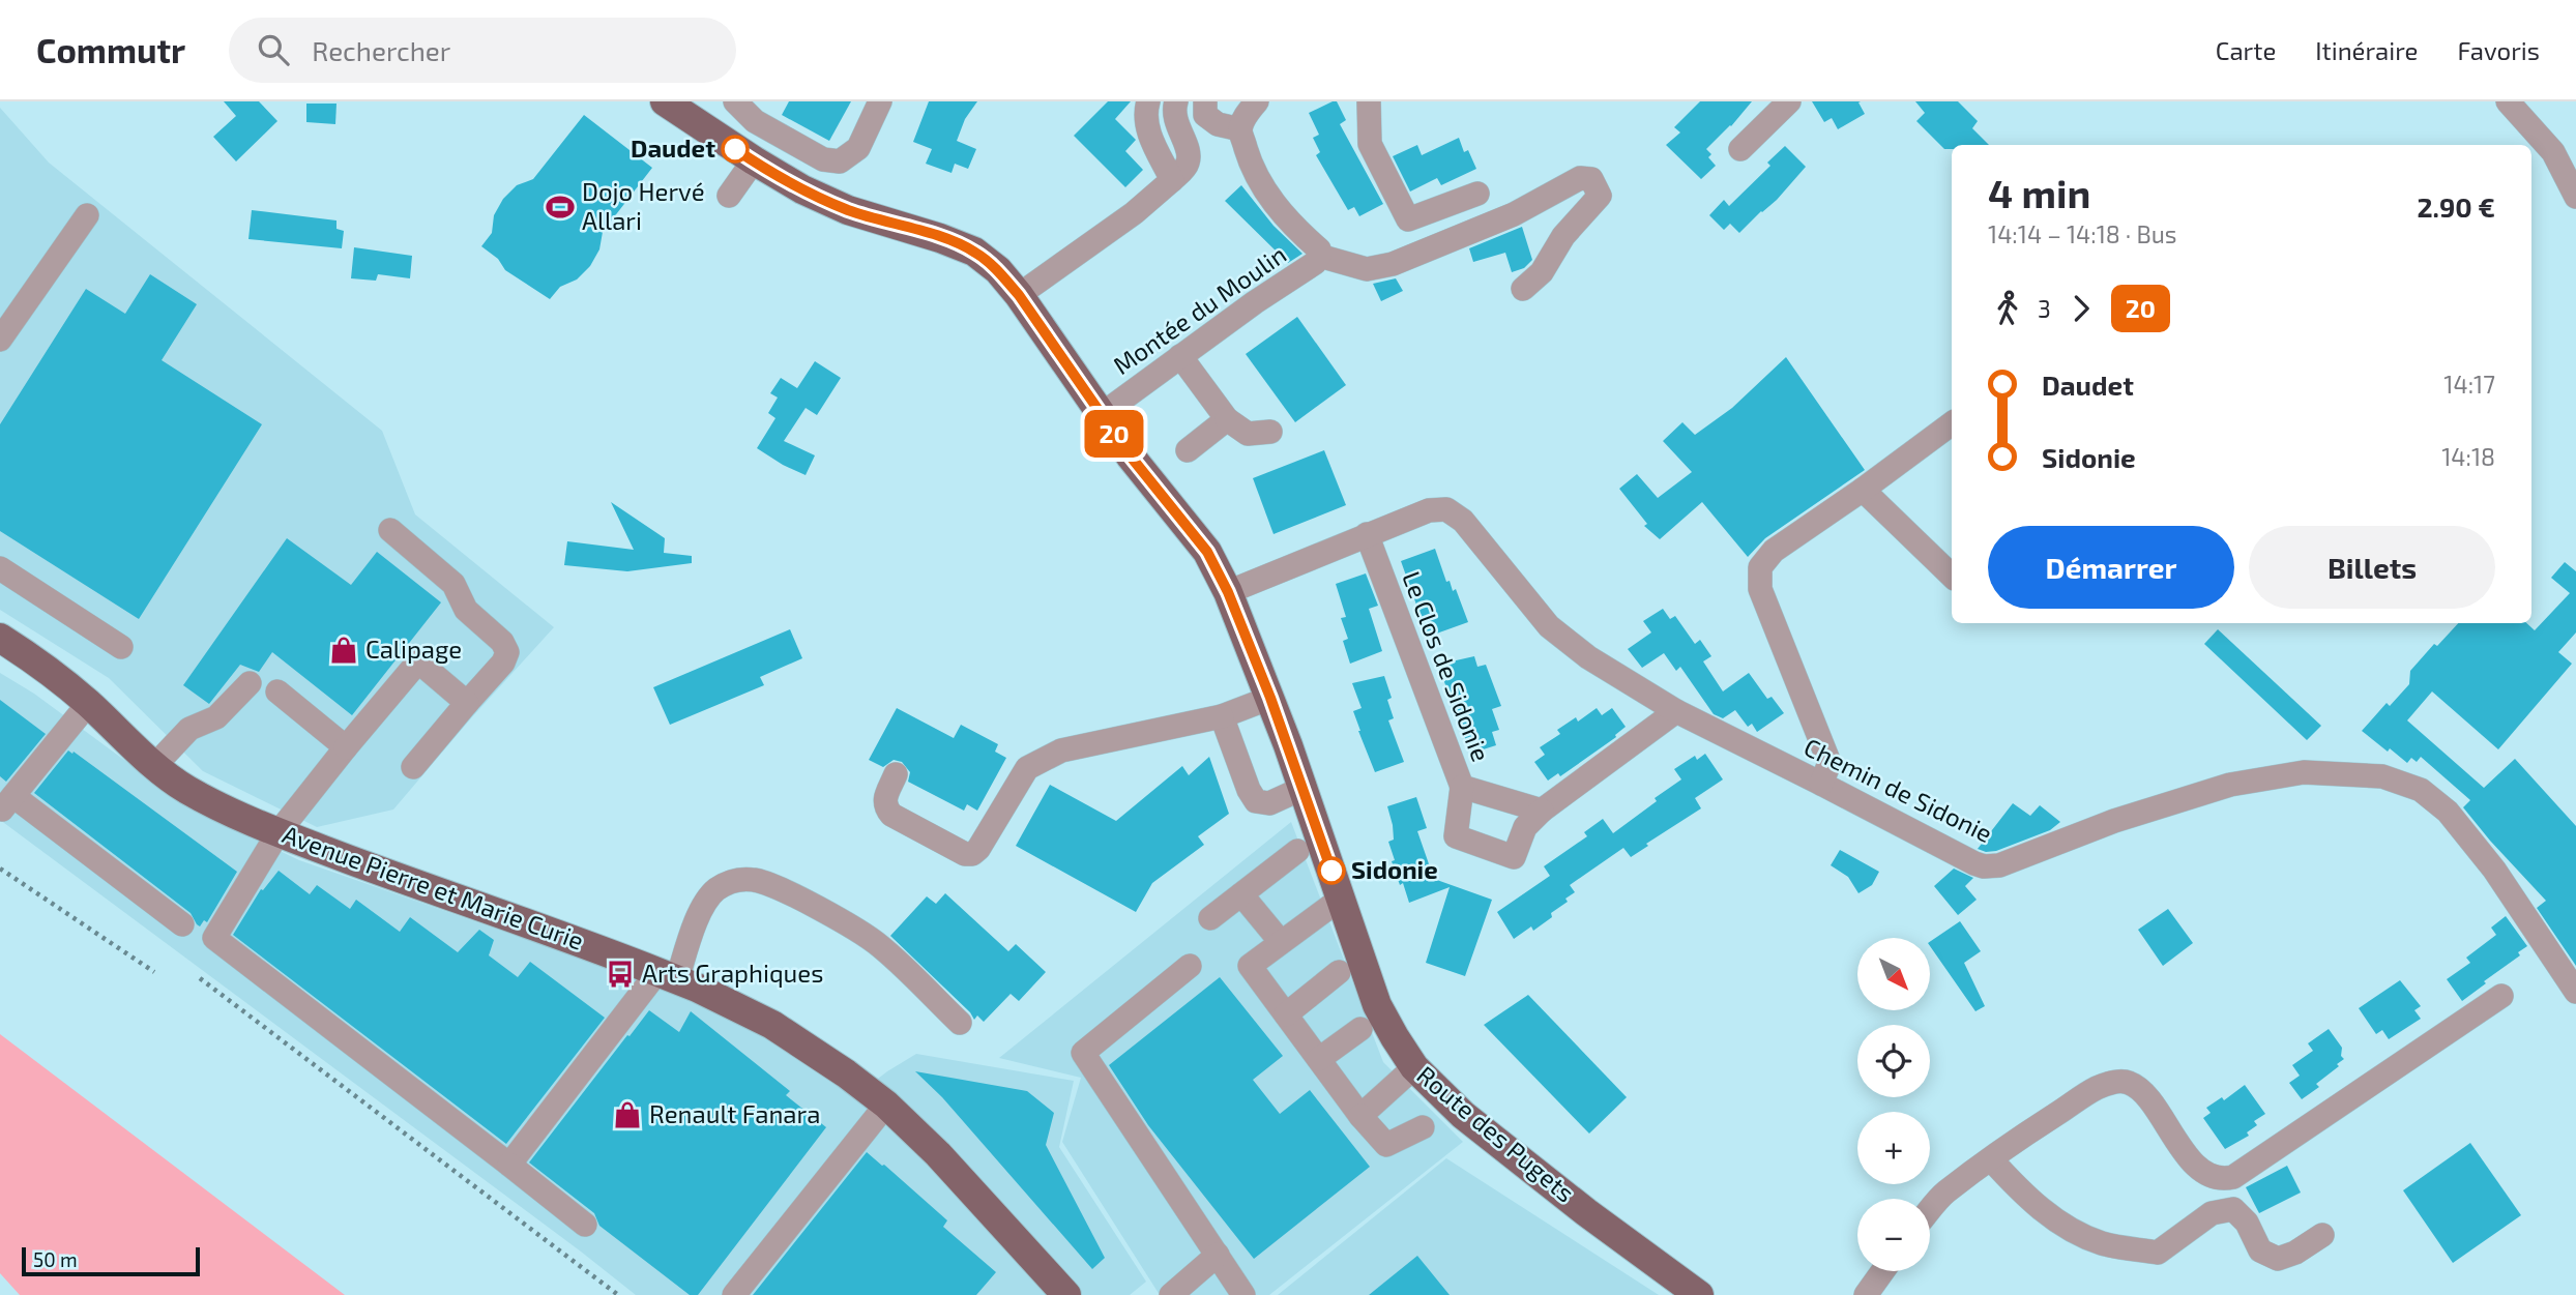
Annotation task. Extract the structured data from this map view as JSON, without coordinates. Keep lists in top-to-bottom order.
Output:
{
  "streets": {
    "main road": ["Avenue Pierre et Marie Curie", "Route des Pugets"],
    "street": ["Montée du Moulin", "Le Clos de Sidonie", "Chemin de Sidonie"]
  },
  "crossings": [
    ["Montée du Moulin", "Route des Pugets"],
    ["Le Clos de Sidonie", "Chemin de Sidonie"],
    ["Chemin de Sidonie", "Route des Pugets"]
  ],
  "places": {
    "other": ["Daudet", "Sidonie"],
    "sports": ["Dojo Hervé Allari"],
    "shop": ["Calipage", "Renault Fanara"],
    "bus stop": ["Arts Graphiques"]
  },
  "lines": ["bus line 20"],
  "scale_bar": "50 m",
  "north": "bottom right",
  "page": {
    "header": "Commutr",
    "search": "Rechercher",
    "nav": ["Carte", "Itinéraire", "Favoris"],
    "on_map": "20",
    "heading": ["4 min", "14:14 – 14:18 · Bus", "2.90 €"],
    "legs": ["3", "20"],
    "list": [
      {
        "name": "Daudet",
        "value": "14:17"
      },
      {
        "name": "Sidonie",
        "value": "14:18"
      }
    ],
    "buttons": ["Démarrer", "Billets"],
    "map_buttons": ["+", "−"],
    "scale": "50 m"
  }
}
